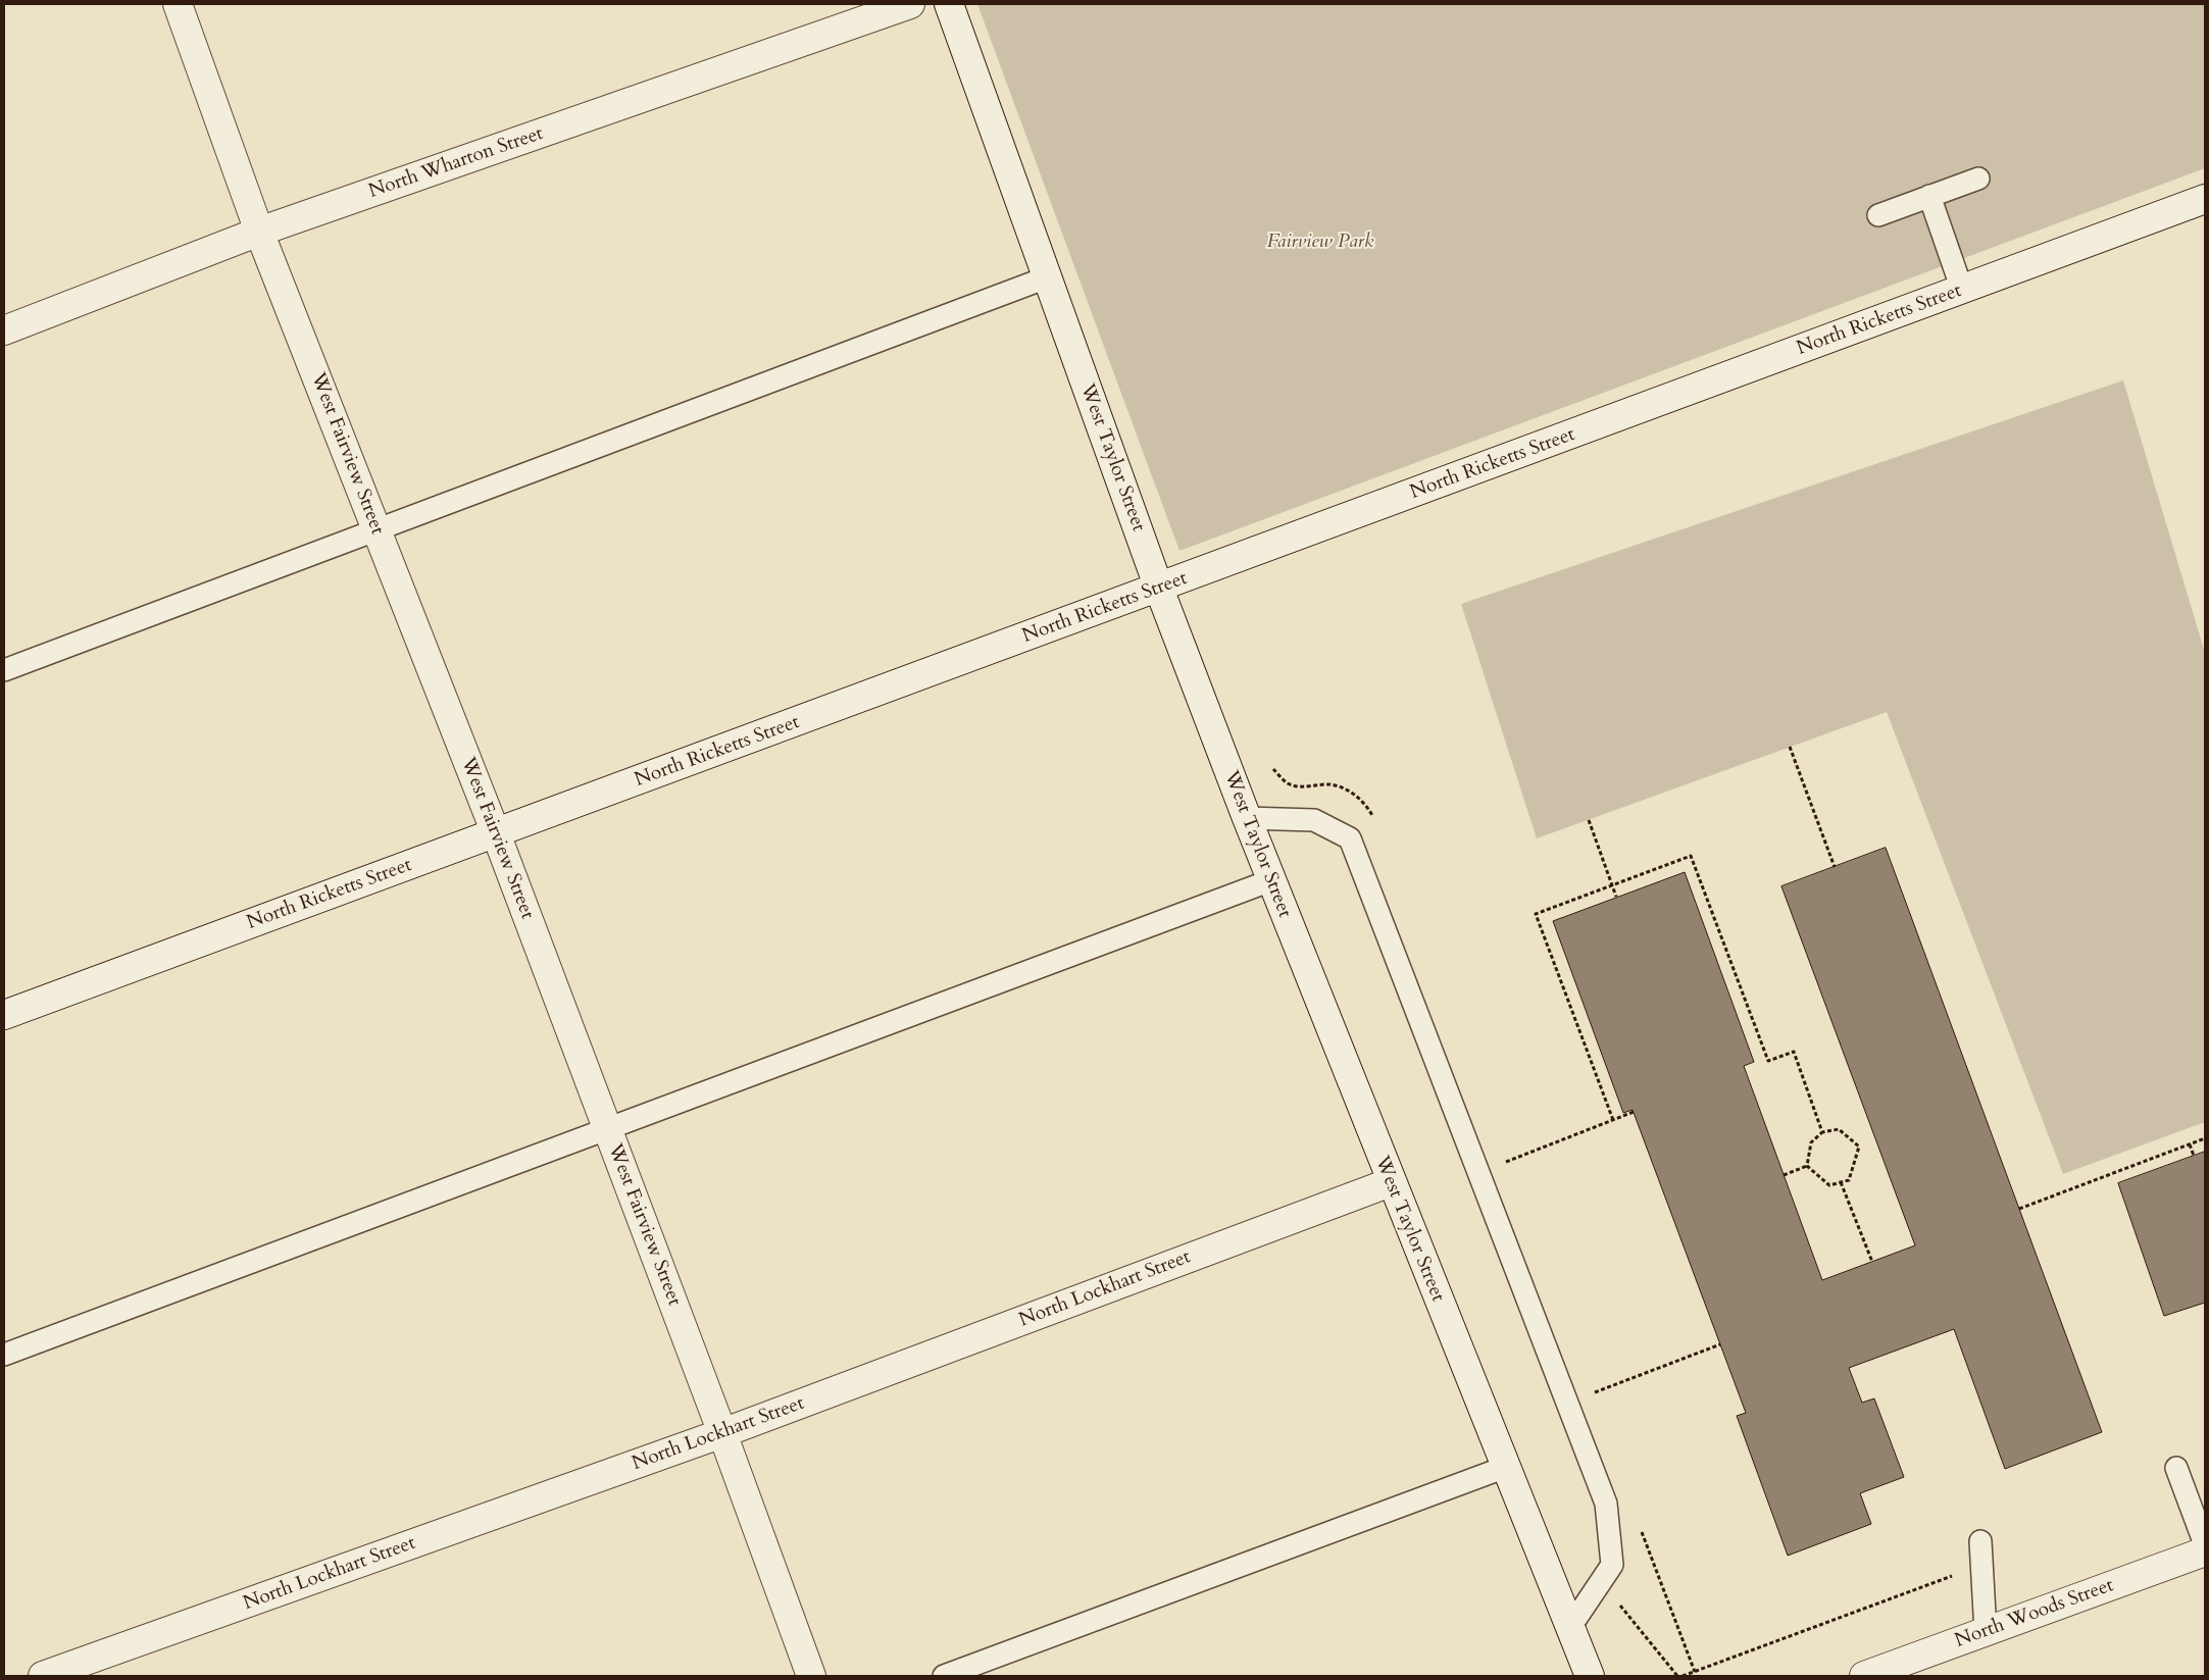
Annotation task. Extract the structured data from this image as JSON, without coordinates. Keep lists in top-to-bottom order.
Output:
{
  "streets": {
    "street": [
      "North Wharton Street",
      "North Ricketts Street",
      "West Fairview Street",
      "West Taylor Street",
      "North Lockhart Street",
      "North Woods Street"
    ]
  },
  "crossings": [
    ["North Wharton Street", "West Fairview Street"],
    ["North Ricketts Street", "West Fairview Street"],
    ["North Ricketts Street", "West Taylor Street"],
    ["West Fairview Street", "North Lockhart Street"],
    ["West Taylor Street", "North Lockhart Street"]
  ],
  "parks": ["Fairview Park"]
}
